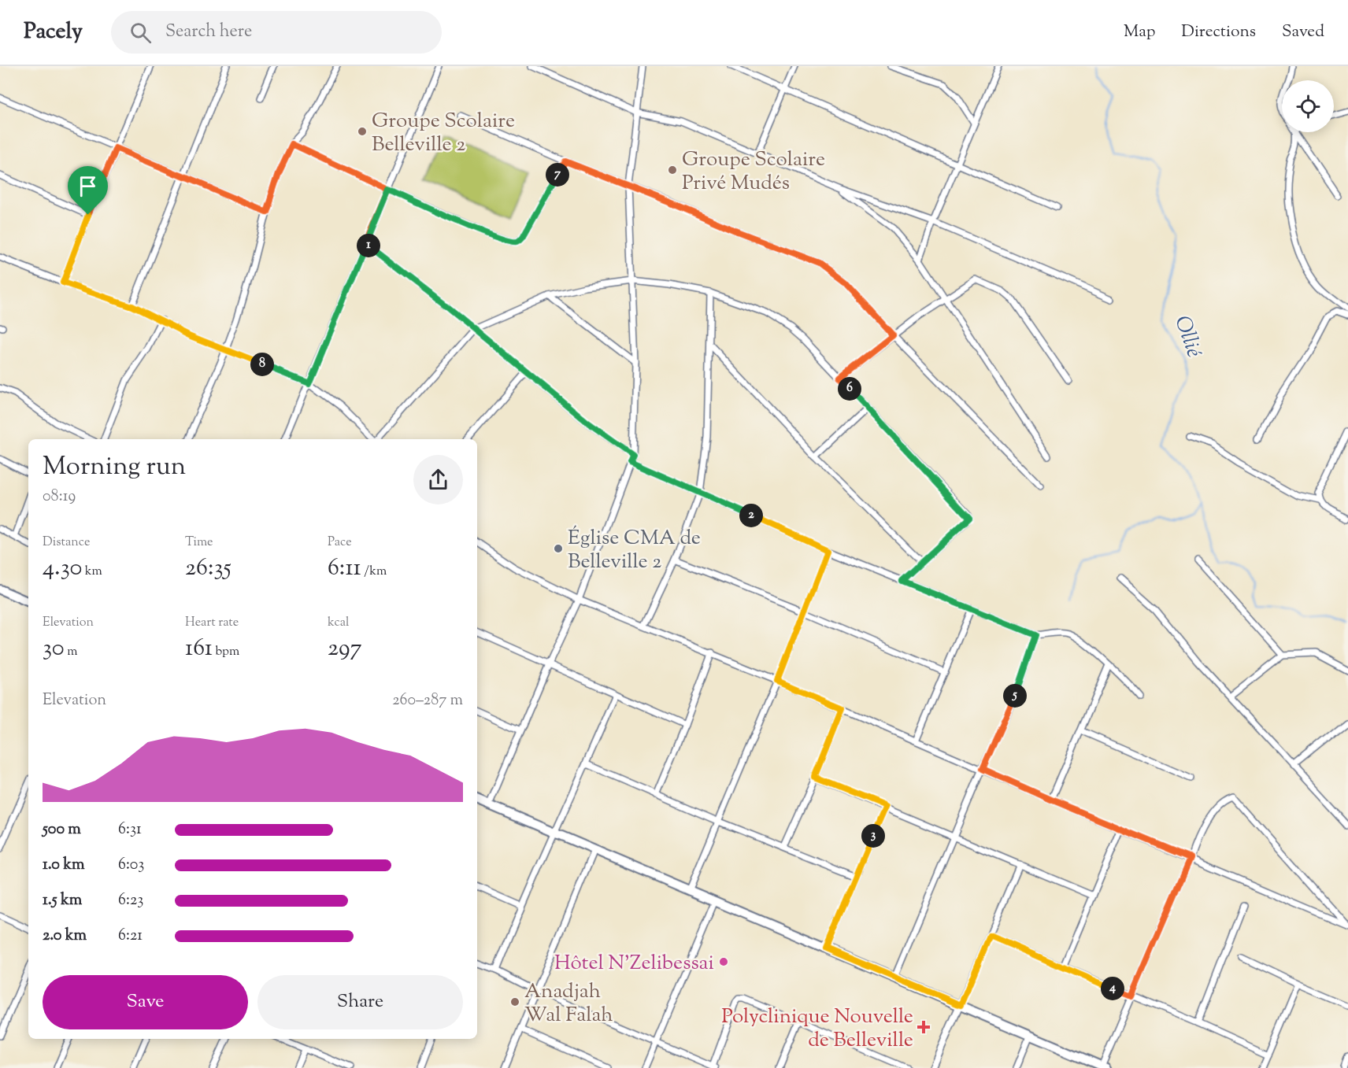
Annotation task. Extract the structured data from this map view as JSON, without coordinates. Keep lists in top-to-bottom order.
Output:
{
  "water": ["Ollié"],
  "places": {
    "other": [
      "Groupe Scolaire Belleville 2",
      "Groupe Scolaire Privé Mudés",
      "Église CMA de Belleville 2",
      "Hôtel N'Zelibessai",
      "Anadjah Wal Falah"
    ],
    "health": ["Polyclinique Nouvelle de Belleville"]
  },
  "page": {
    "header": "Pacely",
    "search": "Search here",
    "nav": ["Map", "Directions", "Saved"],
    "pins": [
      "7",
      "1",
      "8",
      "6",
      "2",
      "5",
      "3",
      "4"
    ],
    "heading": ["Morning run", "08:19"],
    "stats": [
      ["Distance", "4.30 km"],
      ["Time", "26:35"],
      ["Pace", "6:11 /km"],
      ["Elevation", "30 m"],
      ["Heart rate", "161 bpm"],
      ["kcal", "297"]
    ],
    "chart": ["Elevation", "260–287 m"],
    "list": [
      {
        "name": "500 m",
        "note": "6:31"
      },
      {
        "name": "1.0 km",
        "note": "6:03"
      },
      {
        "name": "1.5 km",
        "note": "6:23"
      },
      {
        "name": "2.0 km",
        "note": "6:21"
      }
    ],
    "buttons": ["Save", "Share"]
  }
}
